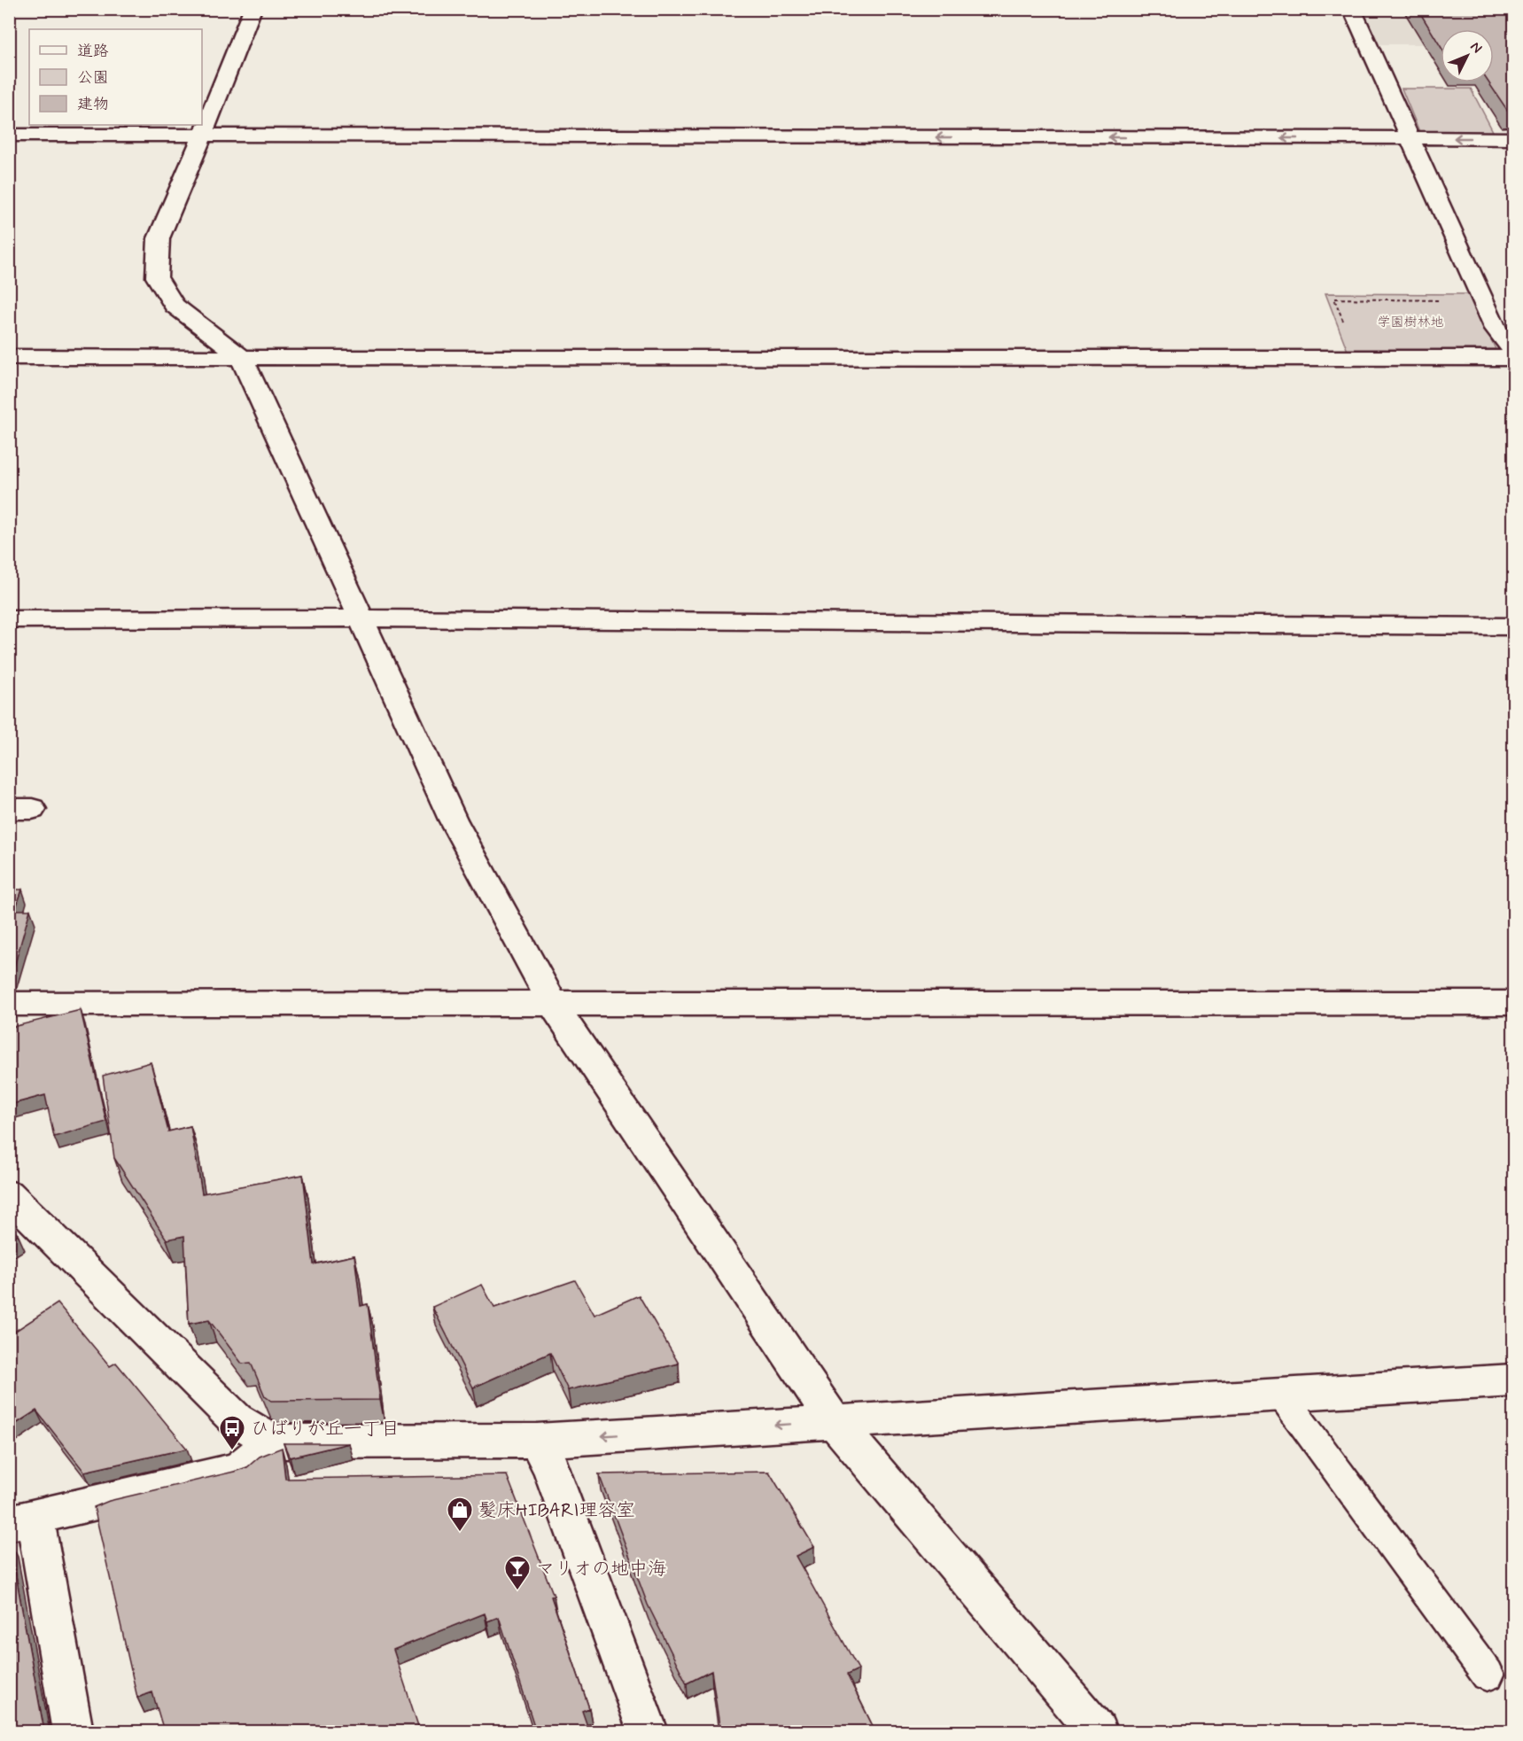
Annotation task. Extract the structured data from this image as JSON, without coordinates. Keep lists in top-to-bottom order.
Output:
{
  "parks": ["学園樹林地"],
  "places": {
    "bus stop": ["ひばりが丘一丁目"],
    "shop": ["髪床HIBARI理容室"],
    "bar": ["マリオの地中海"]
  },
  "legend": ["道路", "公園", "建物"],
  "north": "top right"
}
